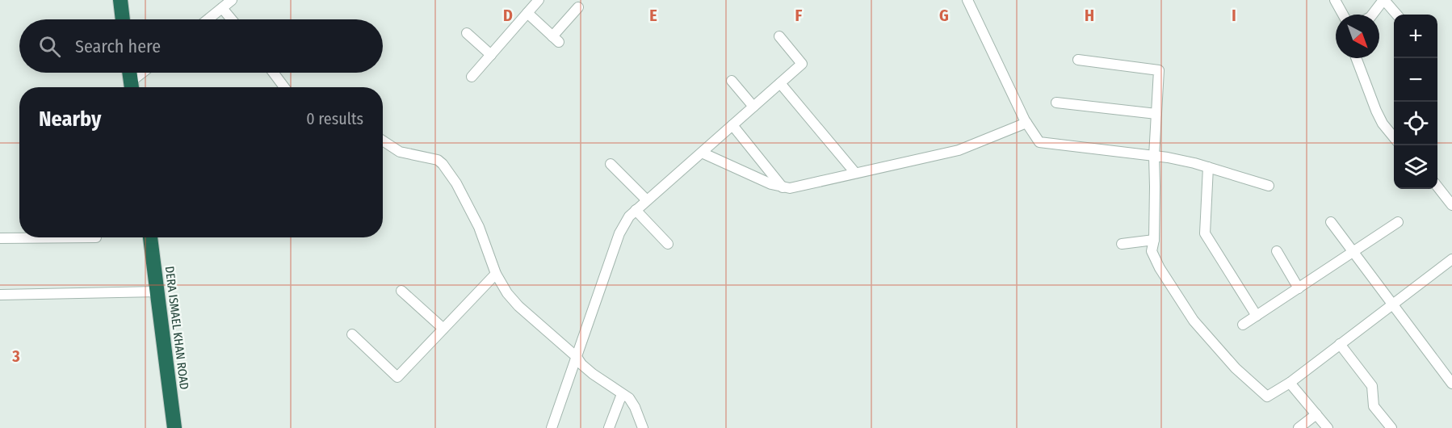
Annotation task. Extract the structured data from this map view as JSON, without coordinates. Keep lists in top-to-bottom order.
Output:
{
  "streets": {
    "highway": ["DERA ISMAEL KHAN ROAD"]
  },
  "north": "bottom right",
  "page": {
    "map_buttons": ["+", "−"],
    "search": "Search here",
    "heading": ["Nearby", "0 results"]
  },
  "grid": {
    "columns": [
      "D",
      "E",
      "F",
      "G",
      "H",
      "I"
    ],
    "rows": ["3"]
  }
}
